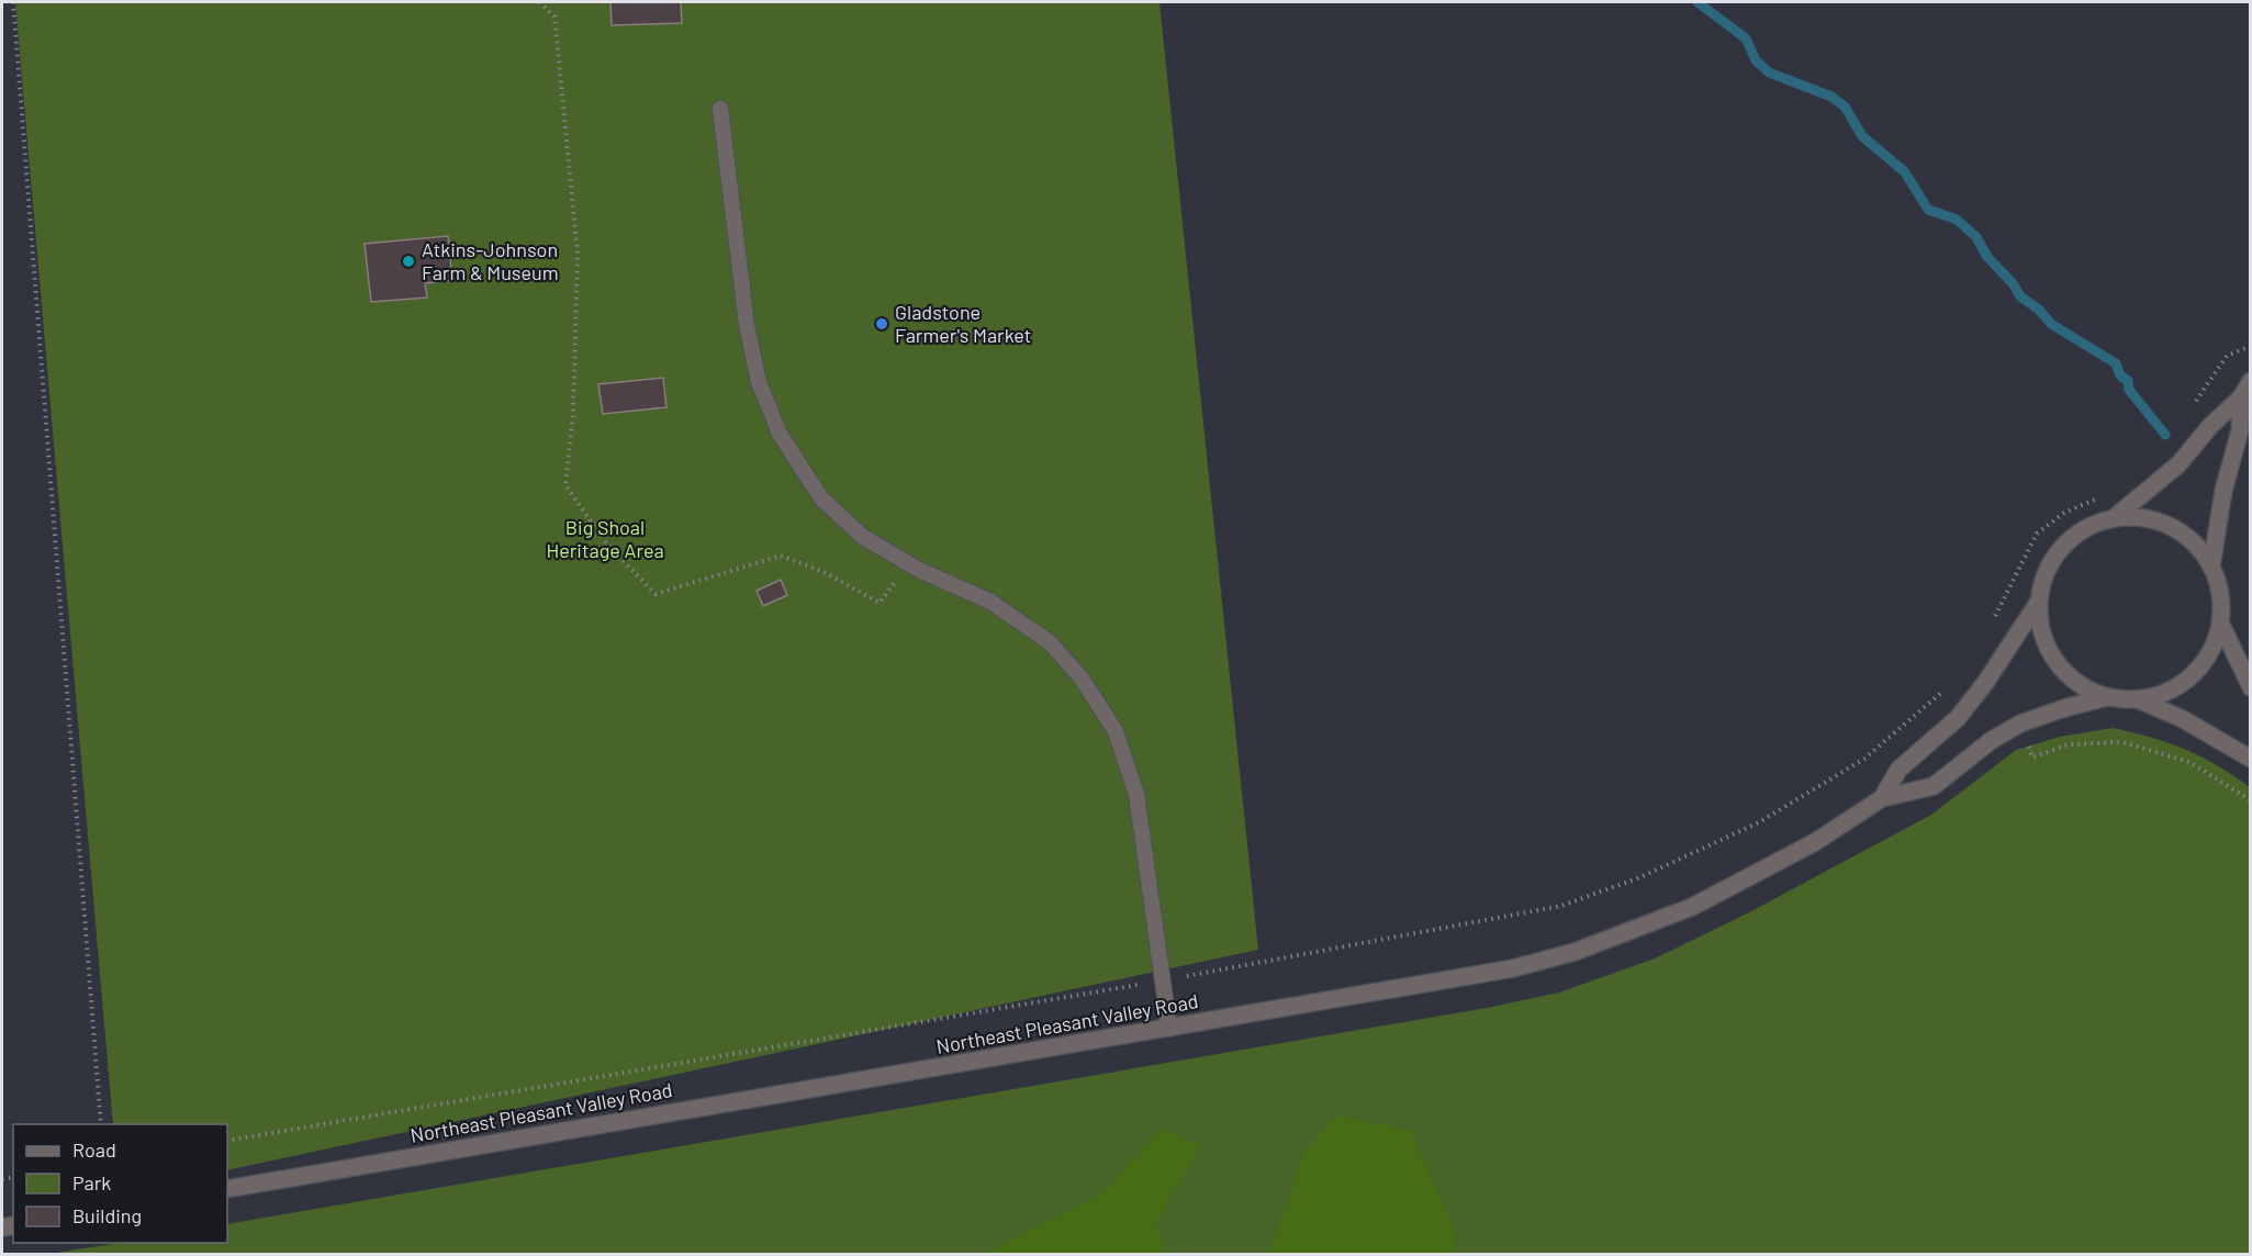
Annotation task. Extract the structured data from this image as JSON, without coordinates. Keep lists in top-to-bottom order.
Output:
{
  "streets": {
    "street": ["Northeast Pleasant Valley Road"]
  },
  "parks": ["Big Shoal Heritage Area"],
  "places": ["Atkins-Johnson Farm & Museum", "Gladstone Farmer's Market"],
  "legend": ["Road", "Park", "Building"]
}
